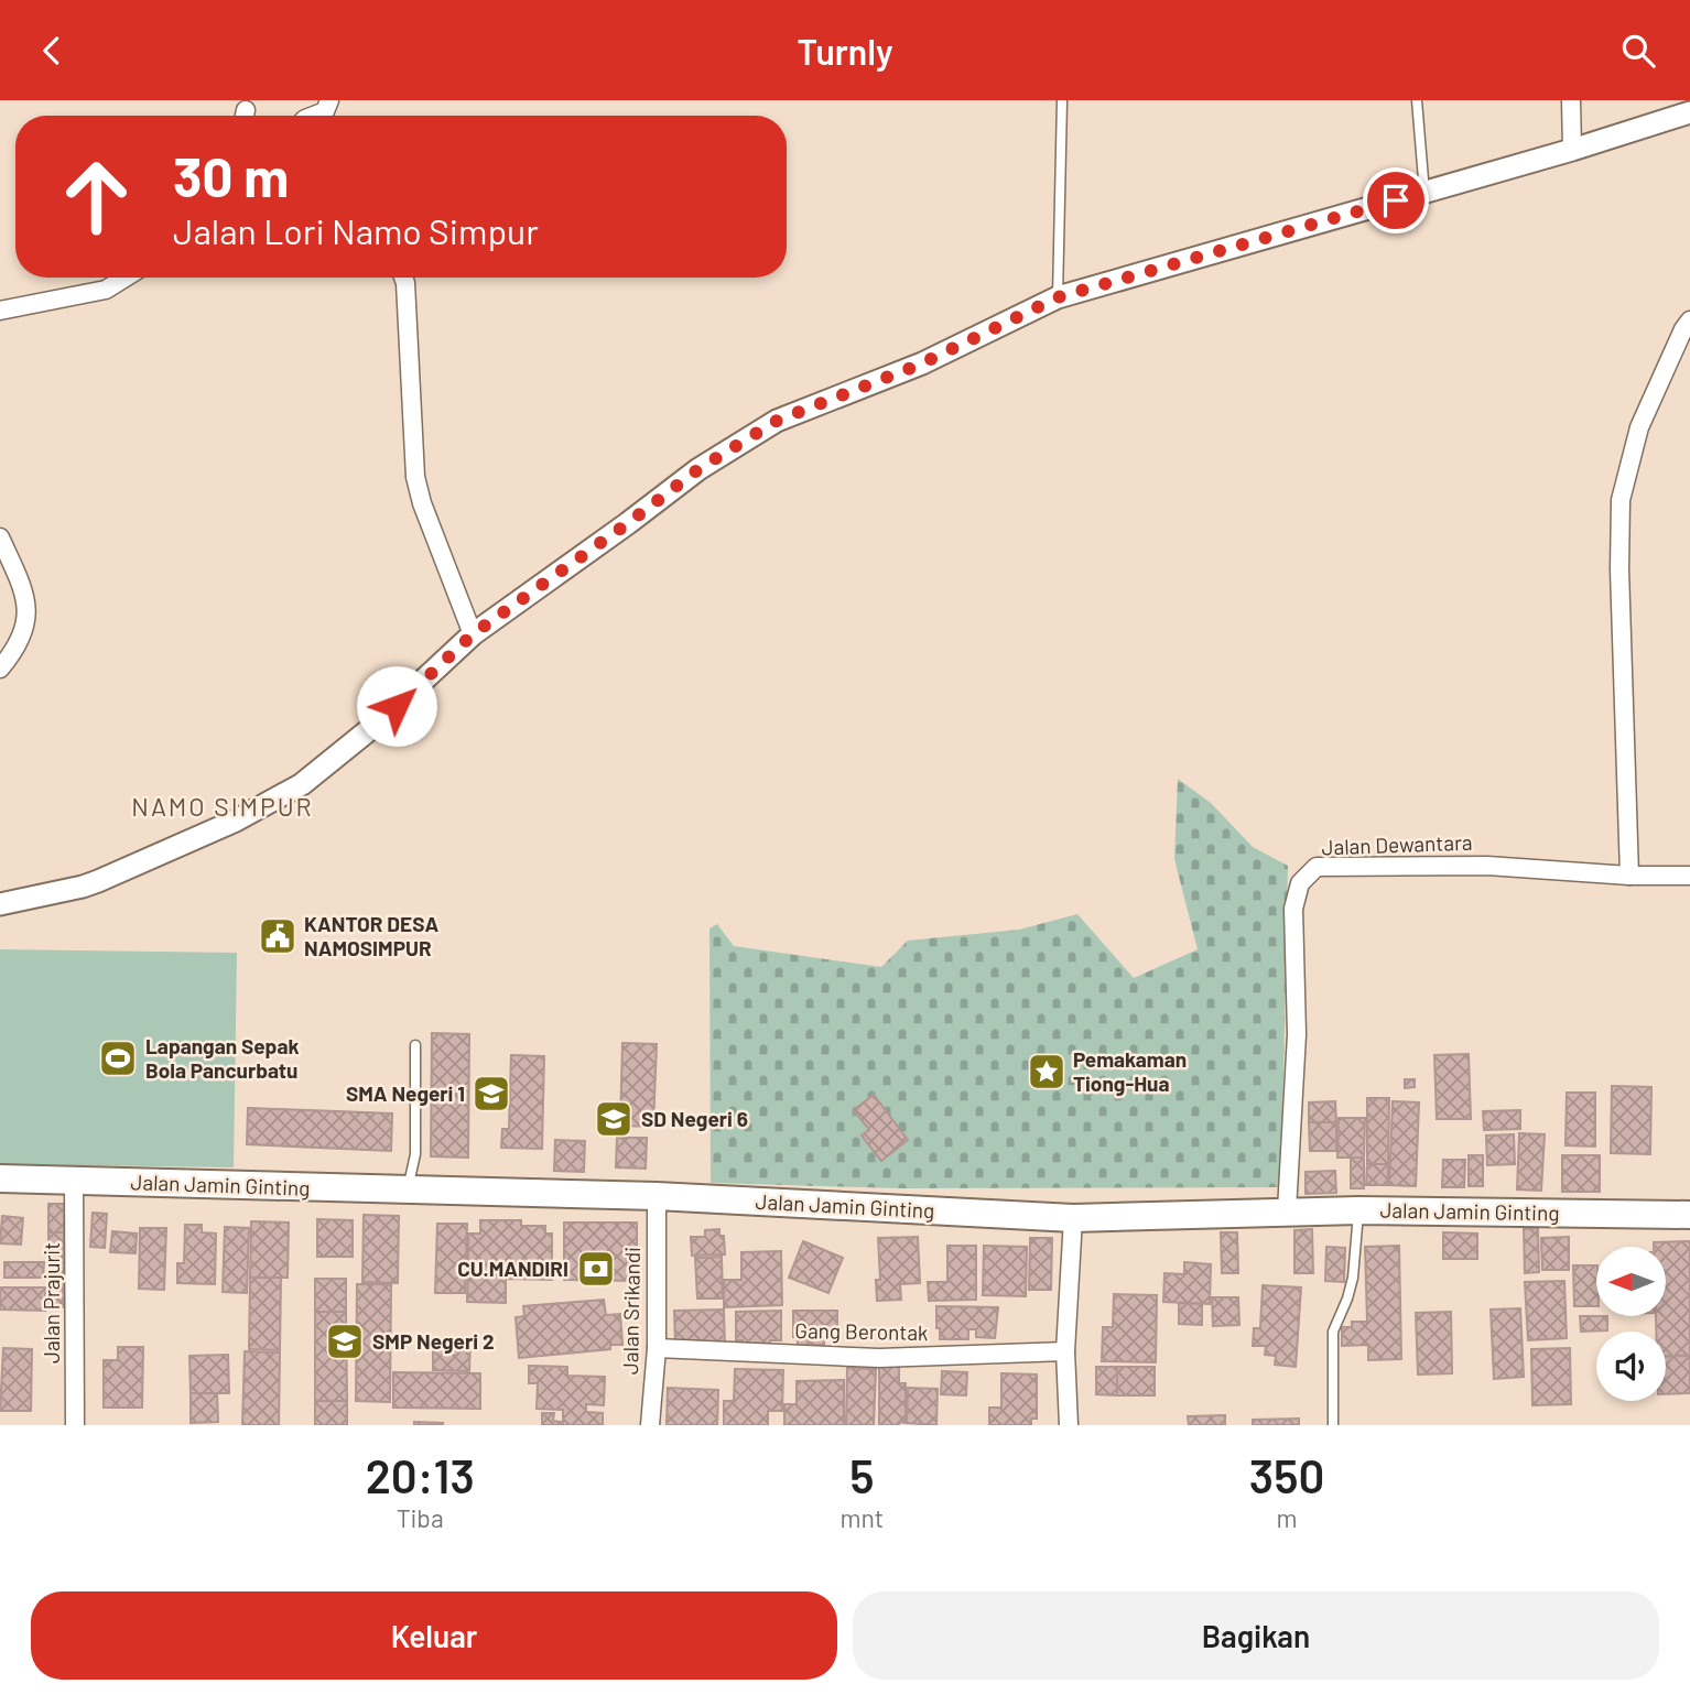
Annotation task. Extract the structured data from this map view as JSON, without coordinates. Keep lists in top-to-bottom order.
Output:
{
  "streets": {
    "highway": ["Jalan Jamin Ginting"],
    "street": [
      "Jalan Dewantara",
      "Jalan Prajurit",
      "Jalan Srikandi",
      "Gang Berontak"
    ]
  },
  "crossings": [
    ["Jalan Dewantara", "Jalan Jamin Ginting"],
    ["Jalan Jamin Ginting", "Jalan Prajurit"],
    ["Jalan Jamin Ginting", "Jalan Srikandi"],
    ["Jalan Srikandi", "Gang Berontak"]
  ],
  "districts": ["NAMO SIMPUR"],
  "places": {
    "public building": ["KANTOR DESA NAMOSIMPUR"],
    "sports": ["Lapangan Sepak Bola Pancurbatu"],
    "place": ["Pemakaman Tiong-Hua"],
    "school or university": ["SMA Negeri 1", "SD Negeri 6", "SMP Negeri 2"],
    "bank": ["CU.MANDIRI"]
  },
  "north": "left",
  "page": {
    "header": "Turnly",
    "turn": ["30 m", "Jalan Lori Namo Simpur"],
    "eta": [
      "20:13",
      "Tiba",
      "5",
      "mnt",
      "350",
      "m"
    ],
    "buttons": ["Keluar", "Bagikan"]
  }
}
